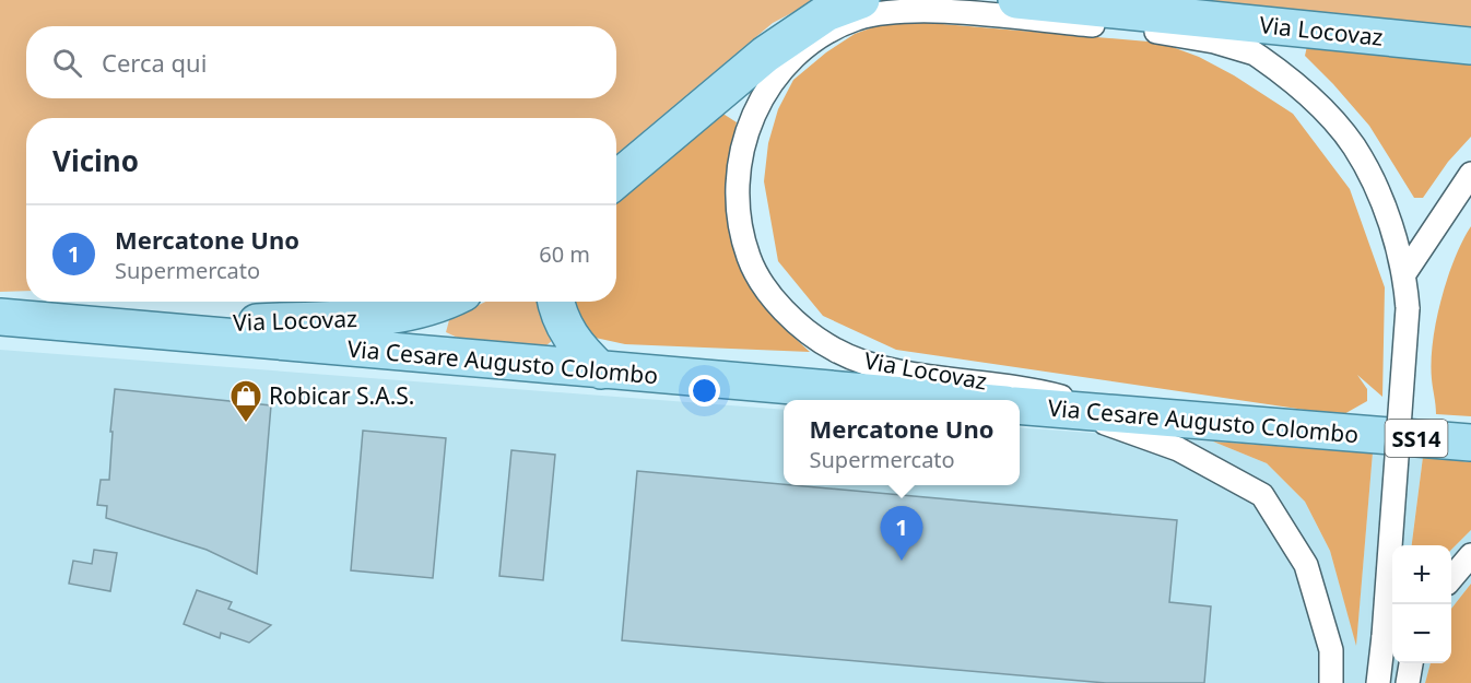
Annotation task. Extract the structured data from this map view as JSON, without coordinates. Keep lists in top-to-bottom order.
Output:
{
  "streets": {
    "main road": ["Via Locovaz", "Via Cesare Augusto Colombo", "SS14"]
  },
  "crossings": [
    ["Via Locovaz", "Via Cesare Augusto Colombo"]
  ],
  "places": {
    "shop": ["Robicar S.A.S."]
  },
  "page": {
    "search": "Cerca qui",
    "heading": "Vicino",
    "list": [
      {
        "mark": "1",
        "name": "Mercatone Uno",
        "note": "Supermercato",
        "value": "60 m"
      }
    ],
    "popup": ["Mercatone Uno", "Supermercato"],
    "pins": "1",
    "map_buttons": ["+", "−"]
  }
}
